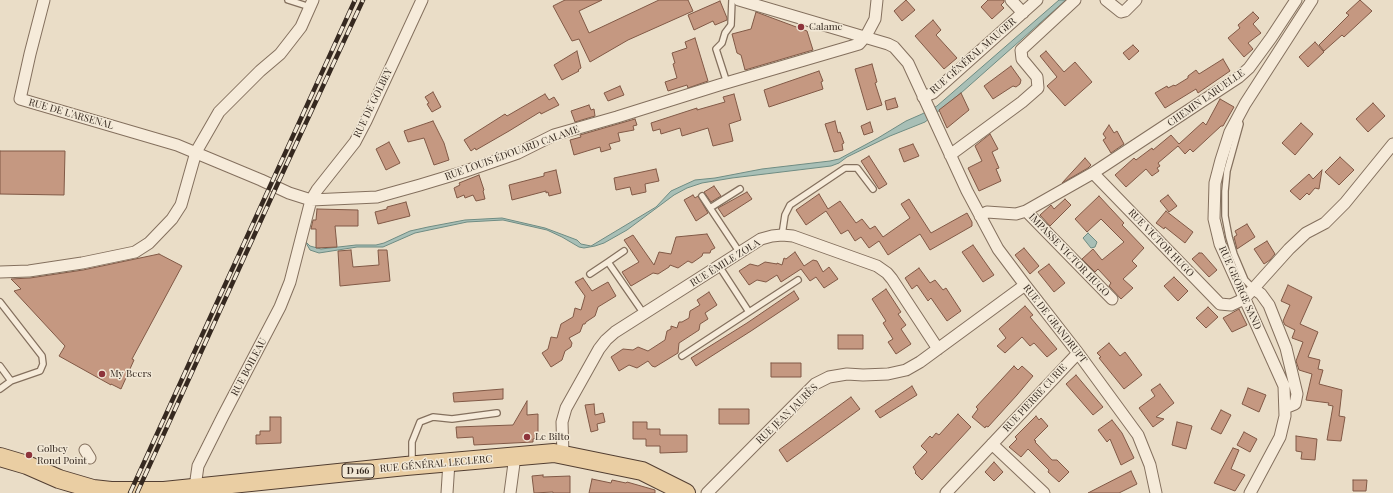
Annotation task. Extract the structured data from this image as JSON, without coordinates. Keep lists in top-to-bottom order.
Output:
{
  "streets": {
    "main road": ["RUE GÉNÉRAL LECLERC", "D 166"],
    "street": [
      "RUE GÉNÉRAL MAUGER",
      "CHEMIN LARUELLE",
      "RUE DE GOLBEY",
      "RUE DE L'ARSENAL",
      "RUE LOUIS ÉDOUARD CALAME",
      "RUE VICTOR HUGO",
      "IMPASSE VICTOR HUGO",
      "RUE ÉMILE ZOLA",
      "RUE GEORGE SAND",
      "RUE DE GRANDRUPT",
      "RUE BOILEAU",
      "RUE PIERRE CURIE",
      "RUE JEAN JAURÈS"
    ]
  },
  "crossings": [
    ["RUE GÉNÉRAL MAUGER", "RUE DE GRANDRUPT"],
    ["CHEMIN LARUELLE", "RUE VICTOR HUGO"],
    ["RUE DE GOLBEY", "RUE LOUIS ÉDOUARD CALAME"],
    ["RUE DE GOLBEY", "RUE BOILEAU"],
    ["RUE DE L'ARSENAL", "RUE LOUIS ÉDOUARD CALAME"],
    ["RUE LOUIS ÉDOUARD CALAME", "RUE DE GRANDRUPT"],
    ["RUE VICTOR HUGO", "RUE GEORGE SAND"],
    ["RUE ÉMILE ZOLA", "RUE JEAN JAURÈS"],
    ["RUE ÉMILE ZOLA", "RUE GÉNÉRAL LECLERC"],
    ["RUE DE GRANDRUPT", "RUE PIERRE CURIE"],
    ["RUE DE GRANDRUPT", "RUE JEAN JAURÈS"],
    ["RUE BOILEAU", "RUE GÉNÉRAL LECLERC"]
  ],
  "places": [
    "Calame",
    "My Beers",
    "Le Bilto",
    "Golbey Rond Point"
  ]
}
